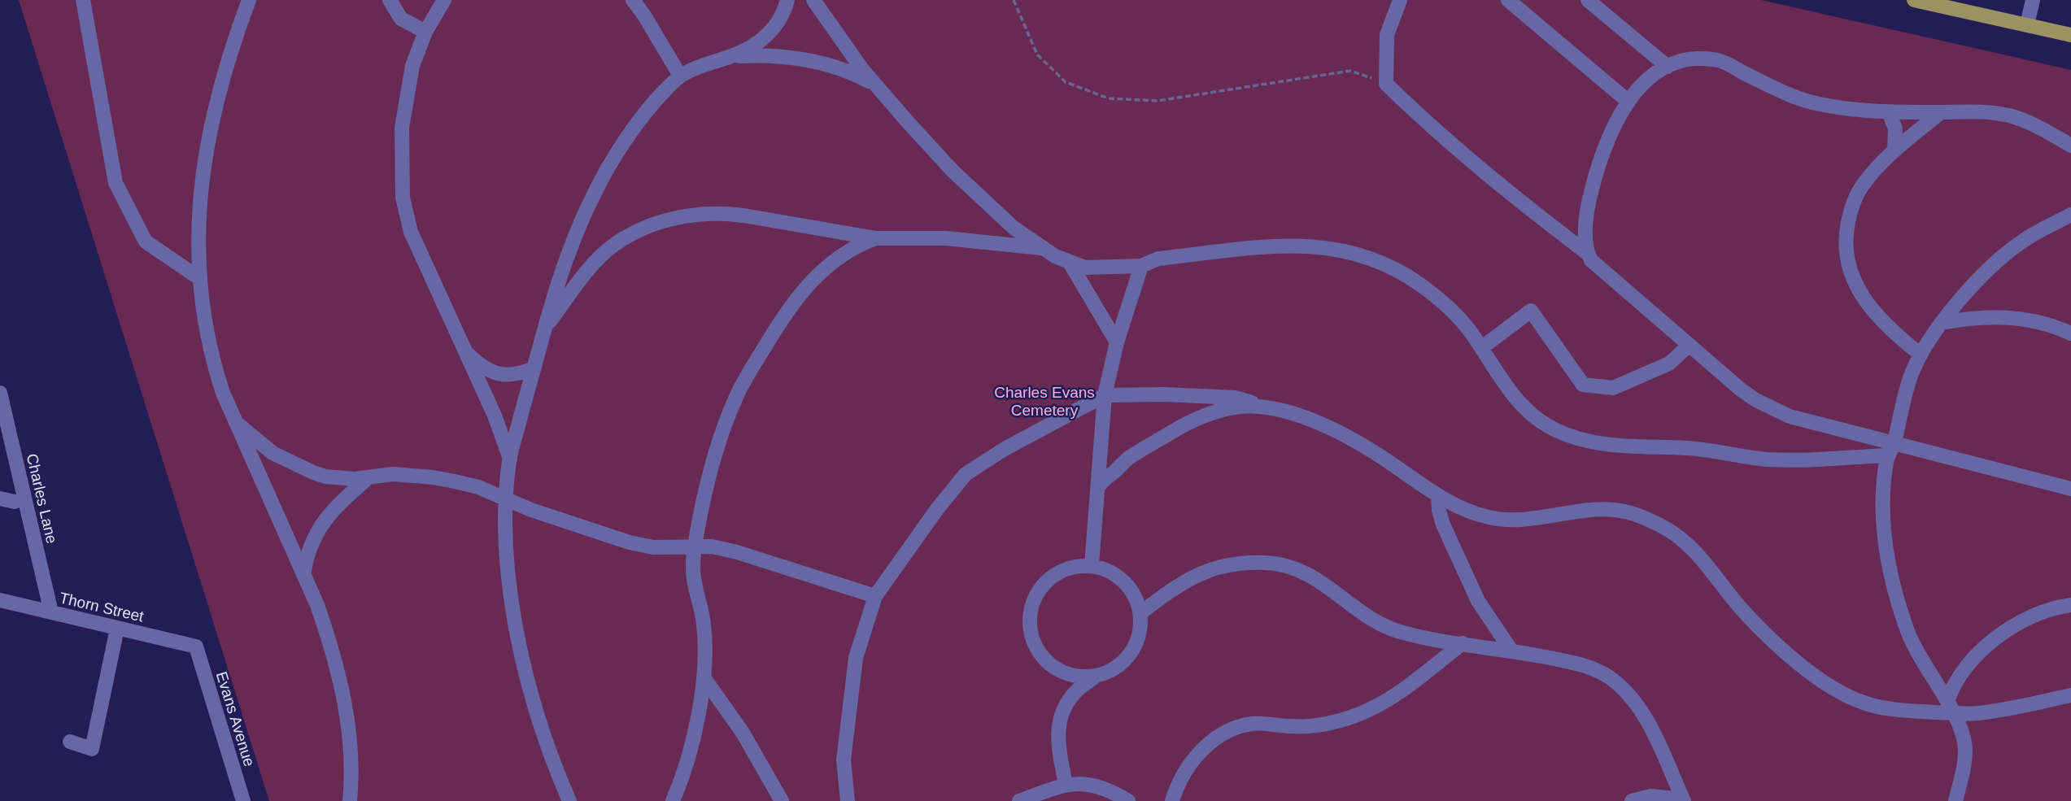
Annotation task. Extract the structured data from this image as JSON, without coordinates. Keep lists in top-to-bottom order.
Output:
{
  "streets": {
    "street": ["Charles Lane", "Thorn Street", "Evans Avenue"]
  },
  "crossings": [
    ["Charles Lane", "Thorn Street"],
    ["Thorn Street", "Evans Avenue"]
  ],
  "parks": ["Charles Evans Cemetery"]
}
